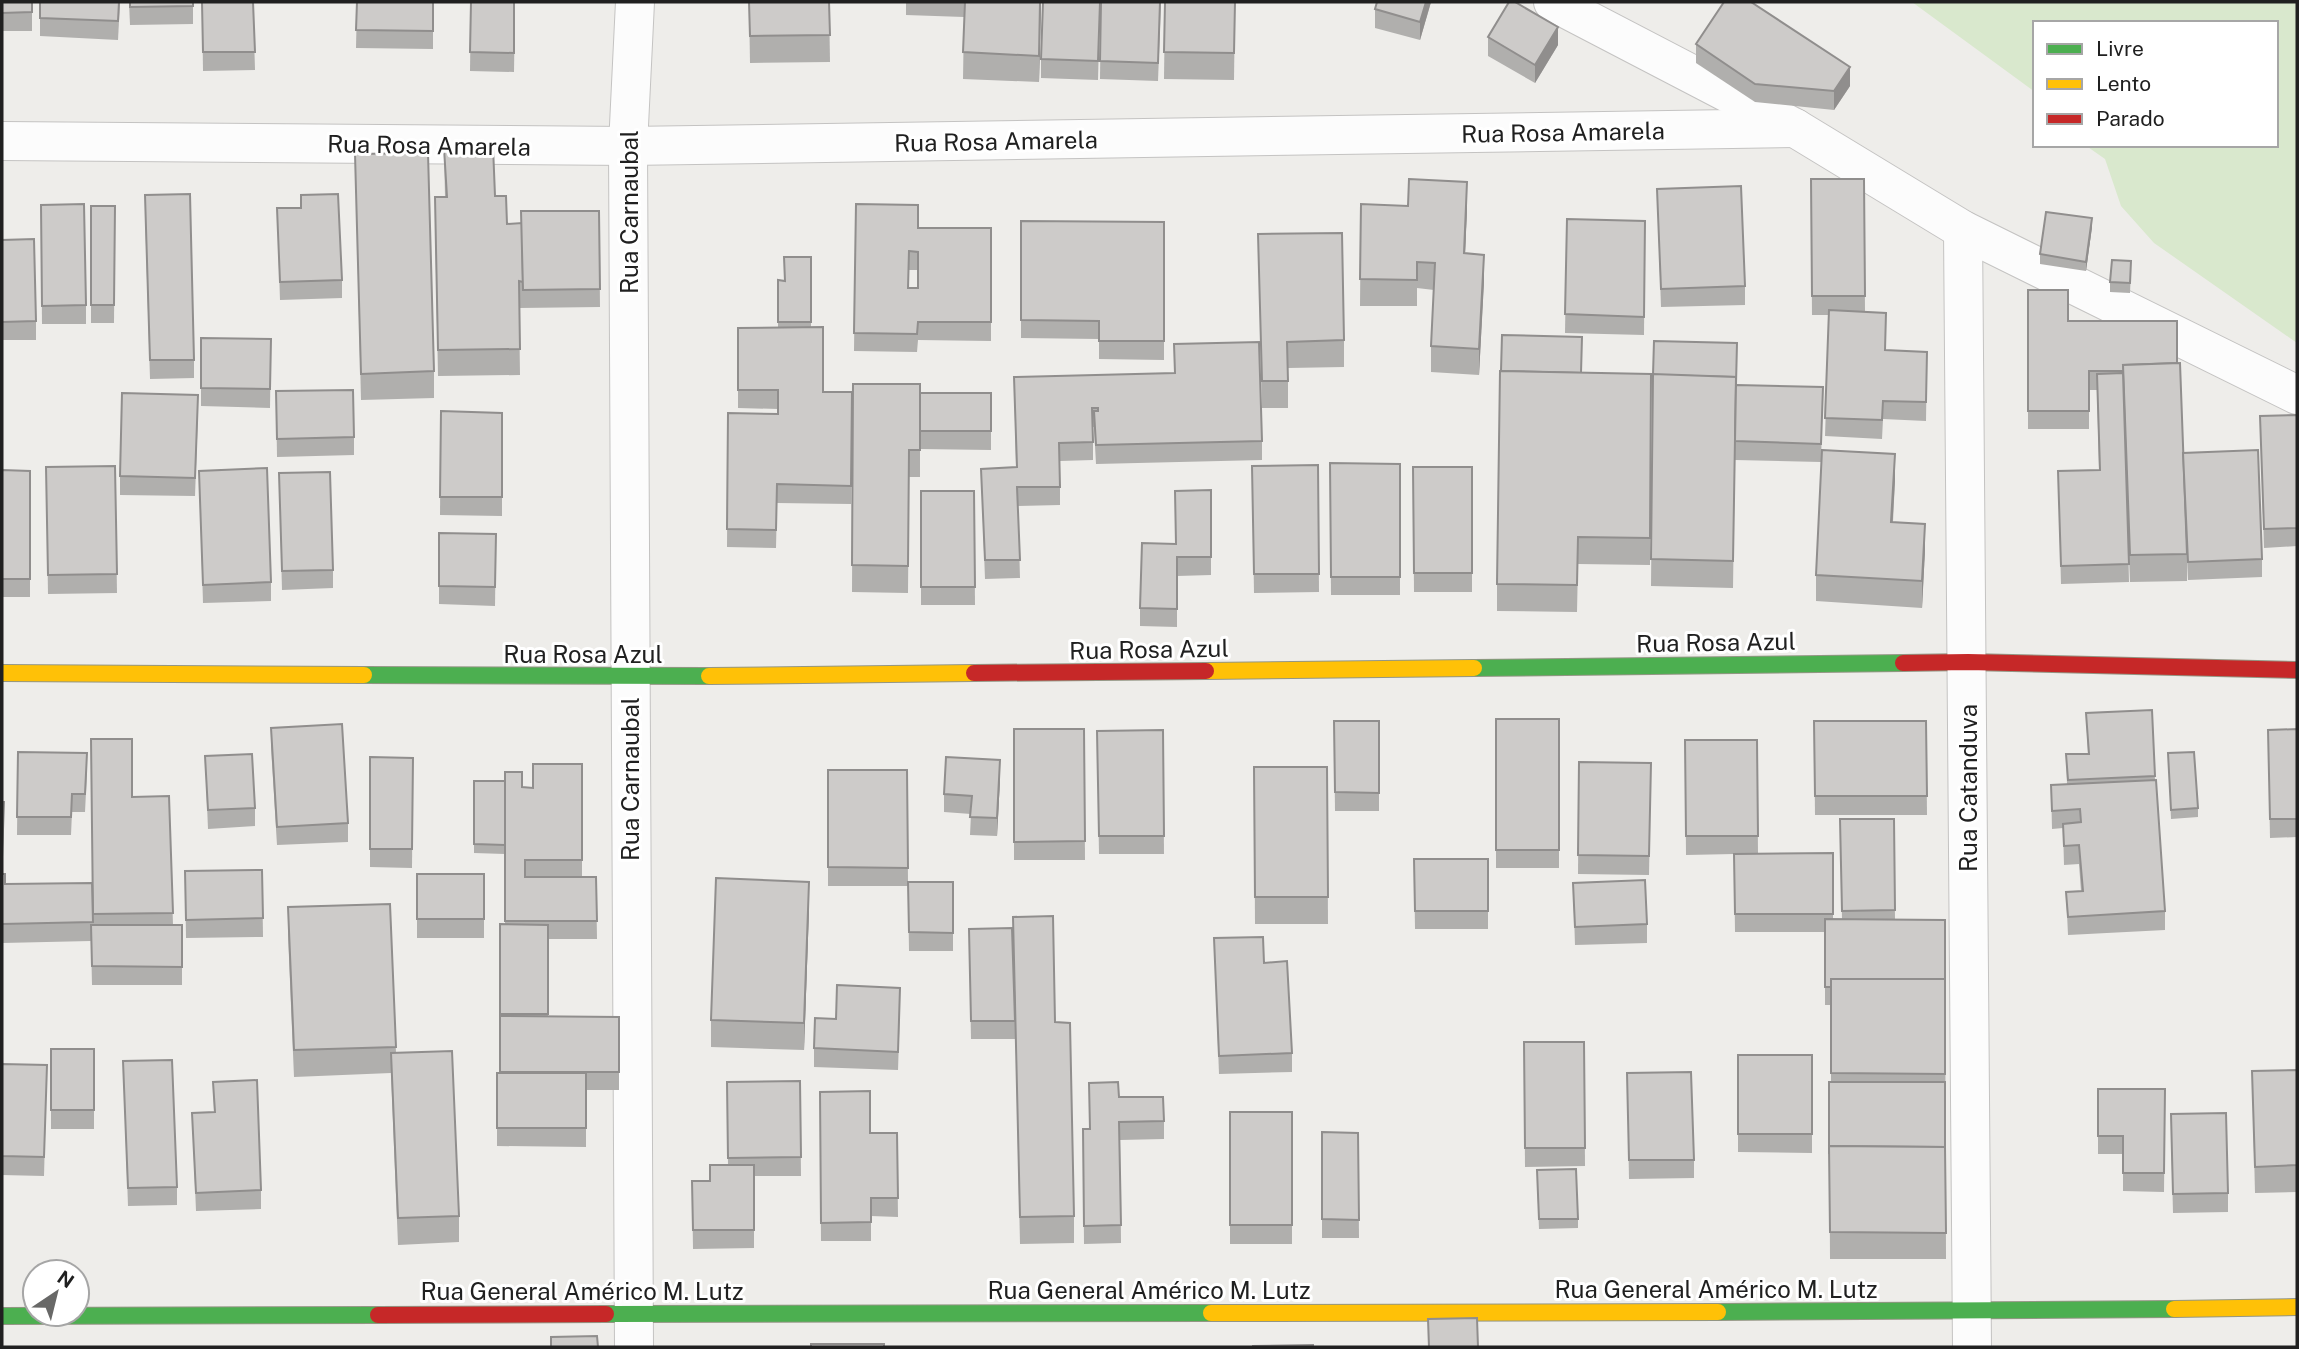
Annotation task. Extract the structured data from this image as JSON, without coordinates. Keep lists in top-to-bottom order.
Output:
{
  "streets": {
    "street": [
      "Rua Rosa Amarela",
      "Rua Carnaubal",
      "Rua Rosa Azul",
      "Rua Catanduva",
      "Rua General Américo M. Lutz"
    ]
  },
  "crossings": [
    ["Rua Rosa Amarela", "Rua Carnaubal"],
    ["Rua Carnaubal", "Rua Rosa Azul"],
    ["Rua Carnaubal", "Rua General Américo M. Lutz"],
    ["Rua Rosa Azul", "Rua Catanduva"],
    ["Rua Catanduva", "Rua General Américo M. Lutz"]
  ],
  "legend": ["Livre", "Lento", "Parado"],
  "north": "top right"
}
